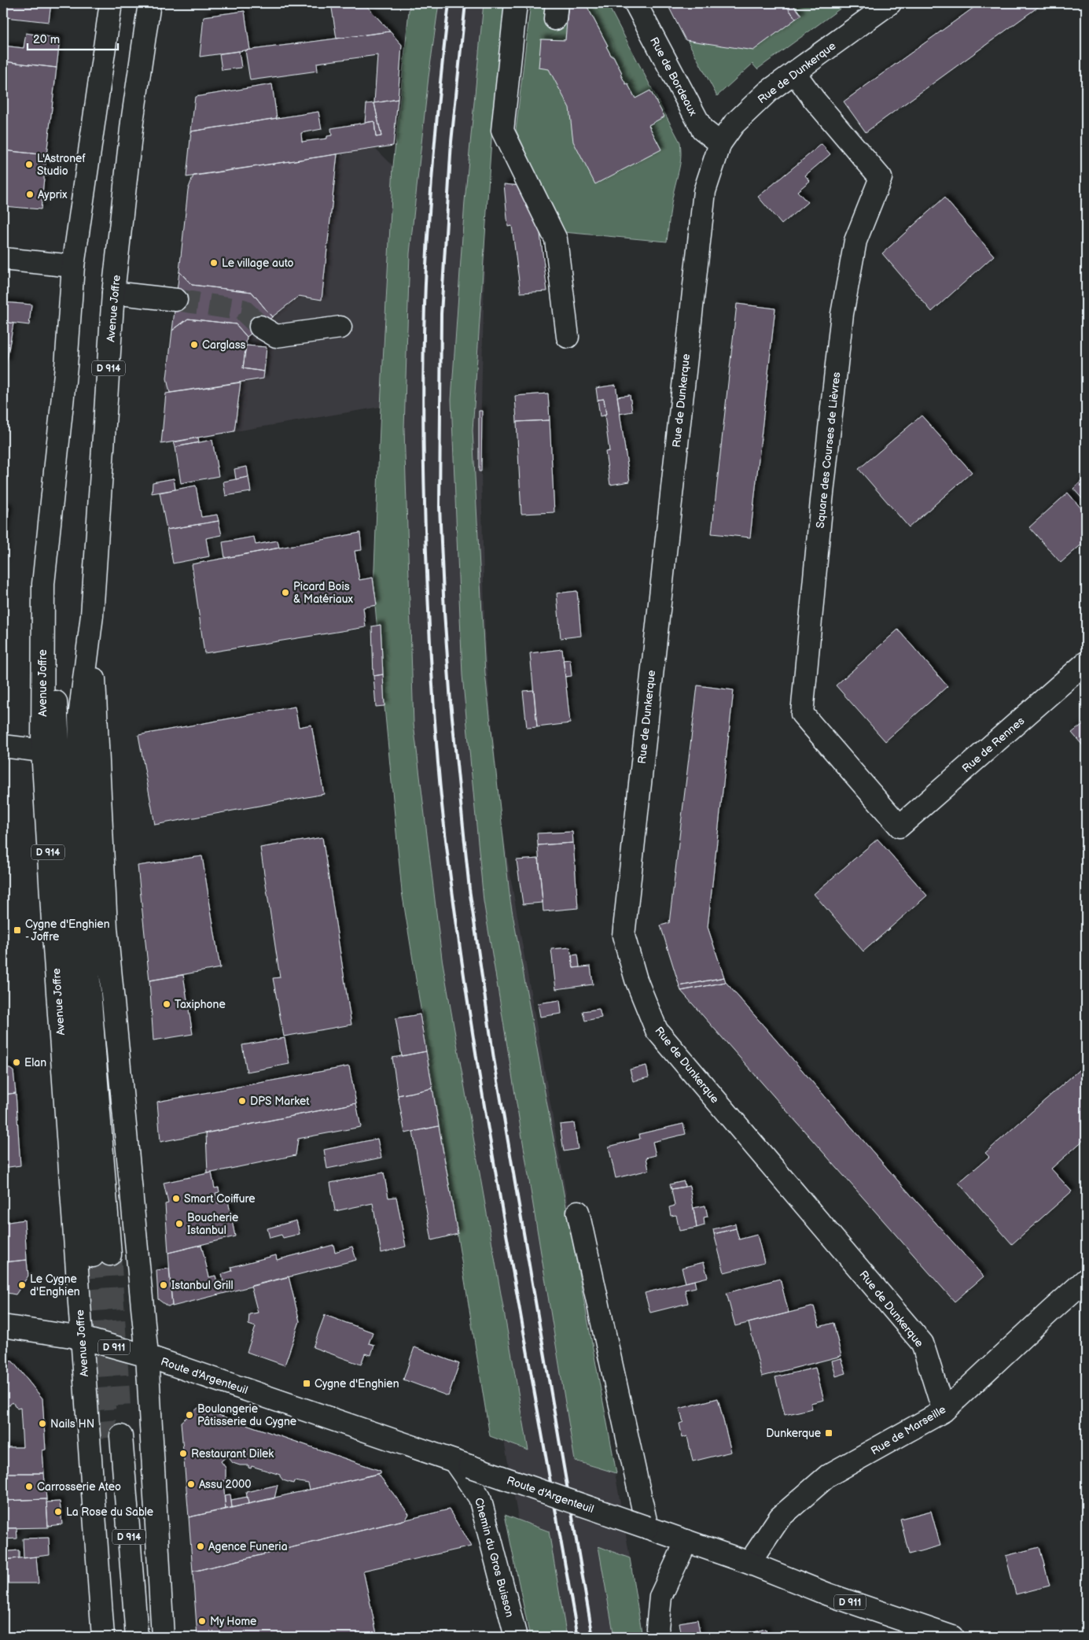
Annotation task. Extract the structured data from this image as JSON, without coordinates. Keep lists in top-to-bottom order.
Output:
{
  "streets": {
    "main road": [
      "Rue de Dunkerque",
      "Rue de Bordeaux",
      "Avenue Joffre",
      "D 914",
      "Square des Courses de Lièvres",
      "Rue de Rennes",
      "D 911",
      "Route d'Argenteuil",
      "Rue de Marseille",
      "Chemin du Gros Buisson"
    ]
  },
  "crossings": [
    ["Rue de Dunkerque", "Rue de Bordeaux"],
    ["Rue de Dunkerque", "Square des Courses de Lièvres"],
    ["Rue de Dunkerque", "Rue de Marseille"],
    ["Avenue Joffre", "D 911"],
    ["Avenue Joffre", "Route d'Argenteuil"],
    ["Square des Courses de Lièvres", "Rue de Rennes"],
    ["D 911", "Route d'Argenteuil"],
    ["Route d'Argenteuil", "Rue de Marseille"],
    ["Route d'Argenteuil", "Chemin du Gros Buisson"]
  ],
  "places": {
    "other": [
      "L'Astronef Studio",
      "Ayprix",
      "Le village auto",
      "Carglass",
      "Picard Bois & Matériaux",
      "Taxiphone",
      "Elan",
      "DPS Market",
      "Smart Coiffure",
      "Boucherie Istanbul",
      "Le Cygne d'Enghien",
      "Istanbul Grill",
      "Boulangerie Pâtisserie du Cygne",
      "Nails HN",
      "Restaurant Dilek",
      "Assu 2000",
      "Carrosserie Ateo",
      "La Rose du Sable",
      "Agence Funeria",
      "My Home"
    ],
    "transit": ["Cygne d'Enghien - Joffre", "Cygne d'Enghien", "Dunkerque"]
  },
  "scale_bar": "20 m"
}
